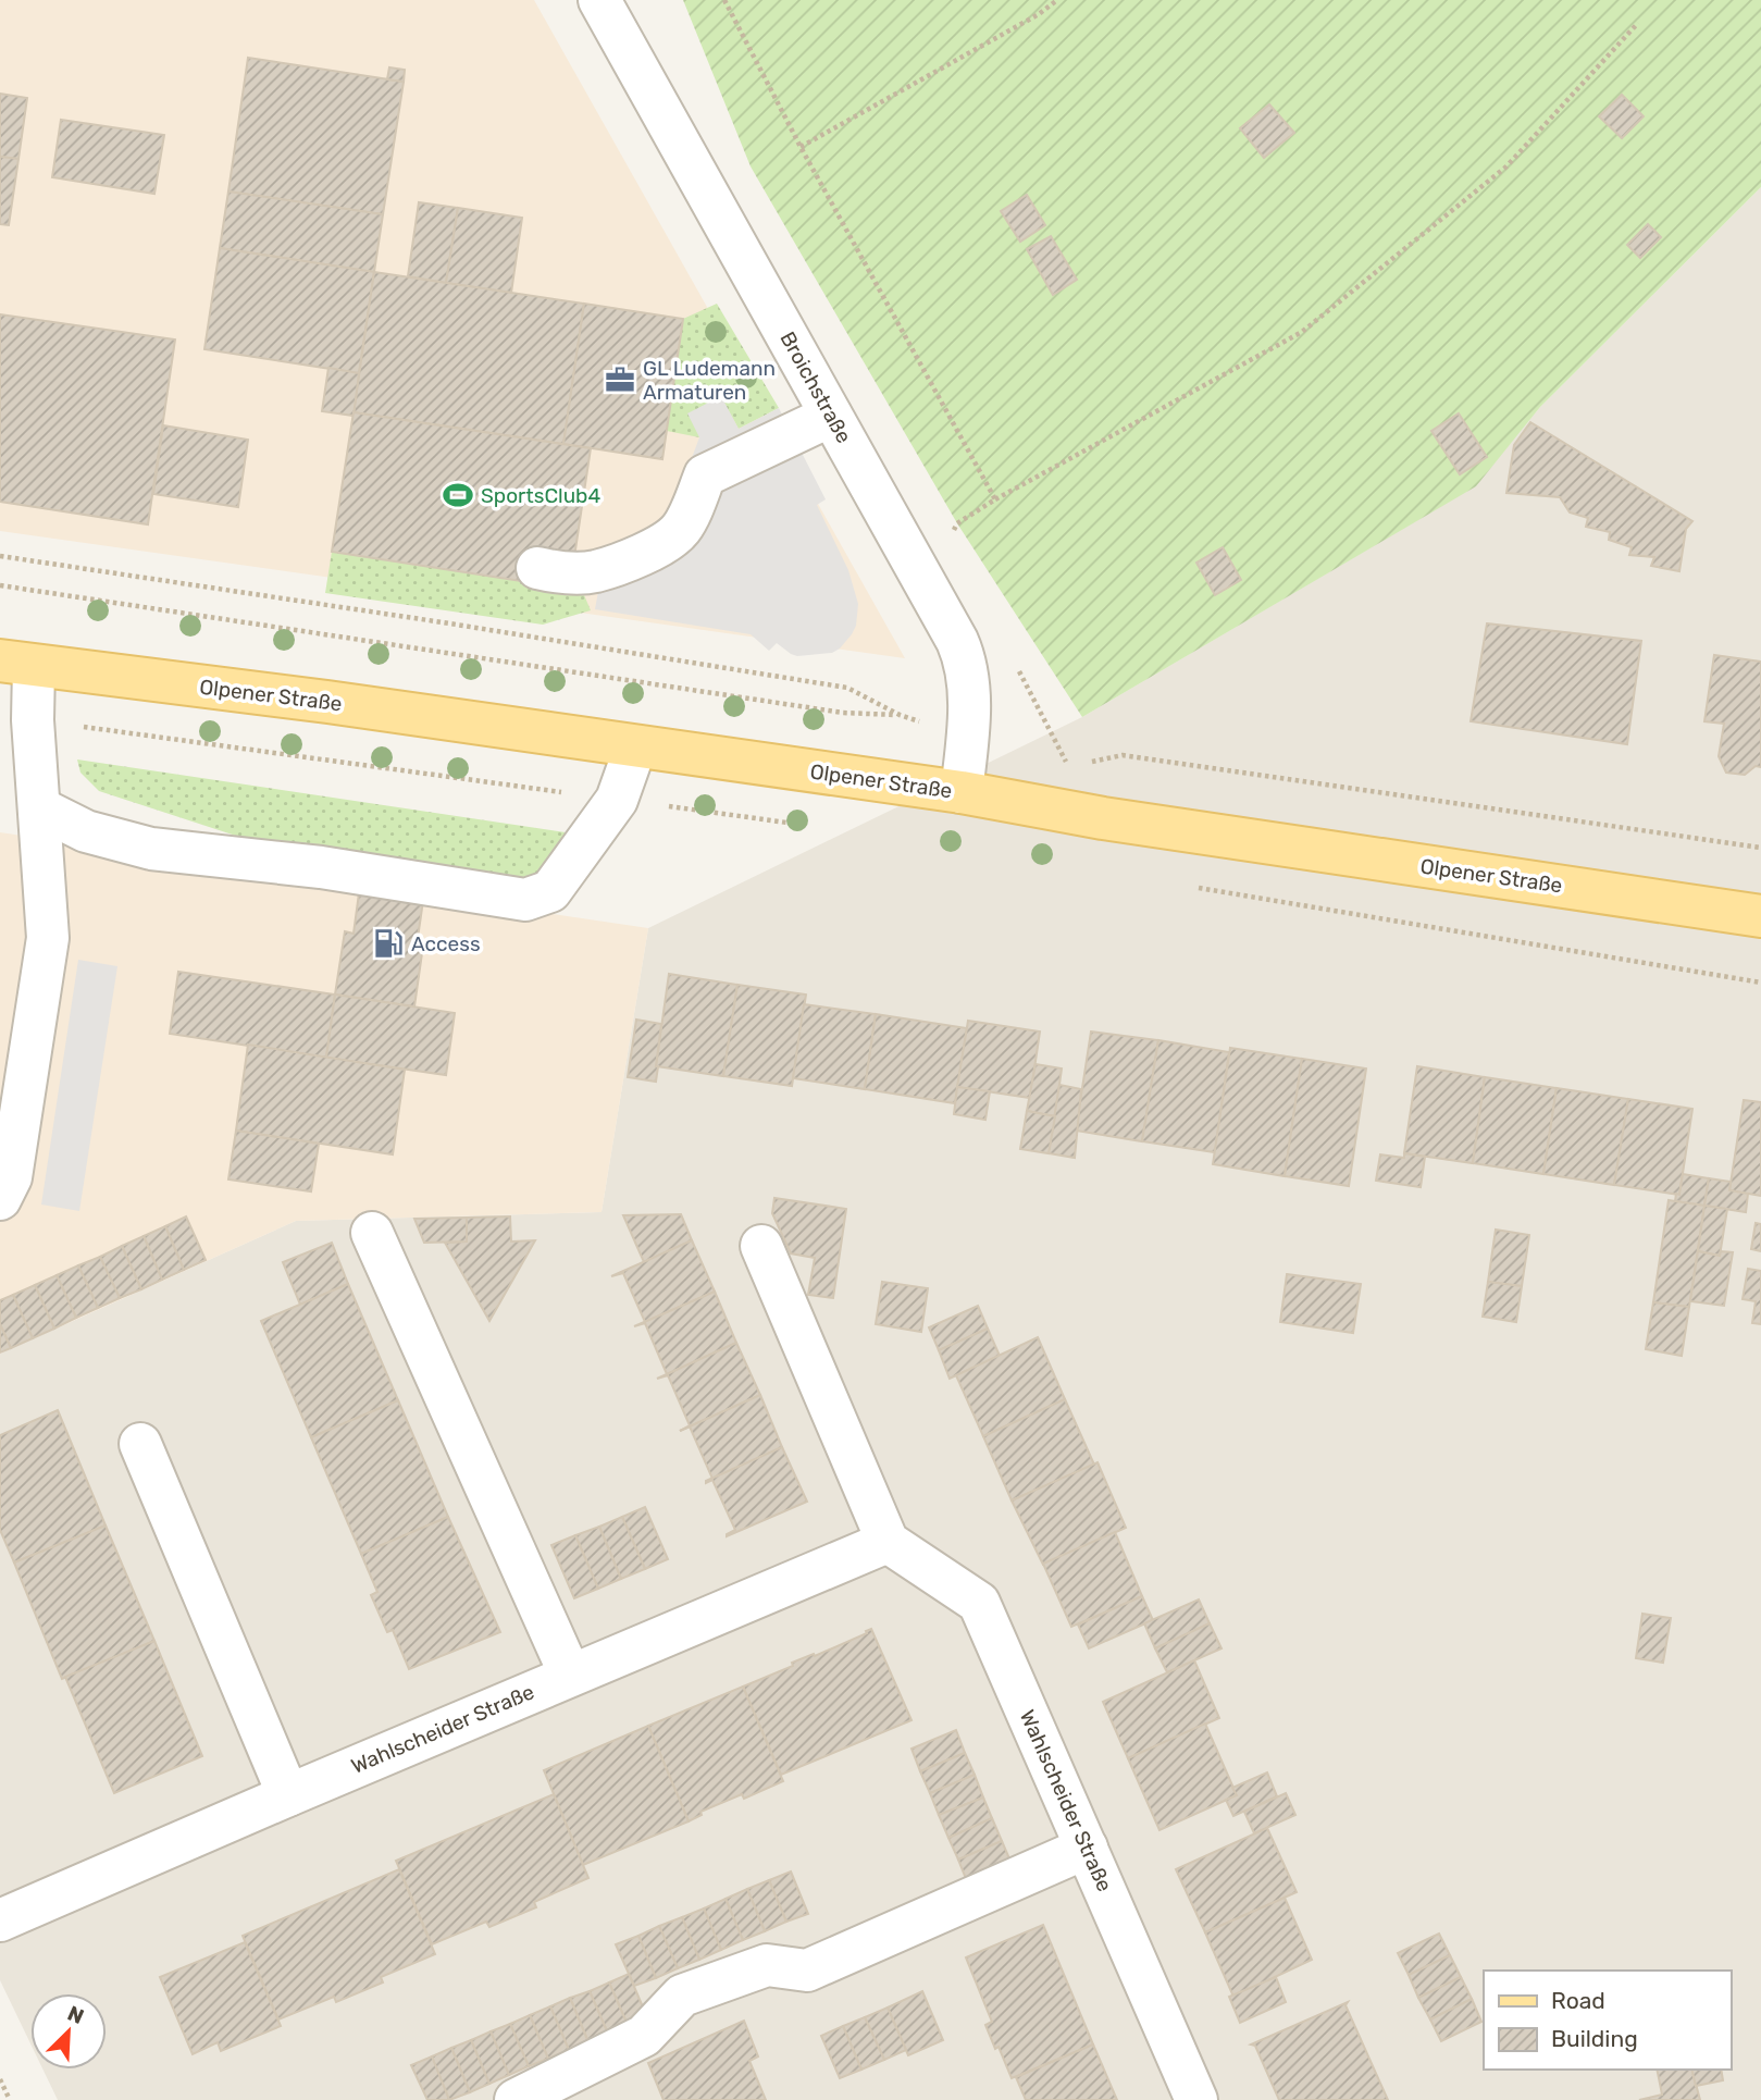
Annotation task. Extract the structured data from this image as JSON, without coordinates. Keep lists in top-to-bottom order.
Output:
{
  "streets": {
    "main road": ["Olpener Straße"],
    "street": ["Broichstraße", "Wahlscheider Straße"]
  },
  "crossings": [
    ["Broichstraße", "Olpener Straße"]
  ],
  "places": {
    "office": ["GL Ludemann Armaturen"],
    "sports": ["SportsClub4"],
    "fuel station": ["Access"]
  },
  "legend": ["Road", "Building"],
  "north": "top right"
}
